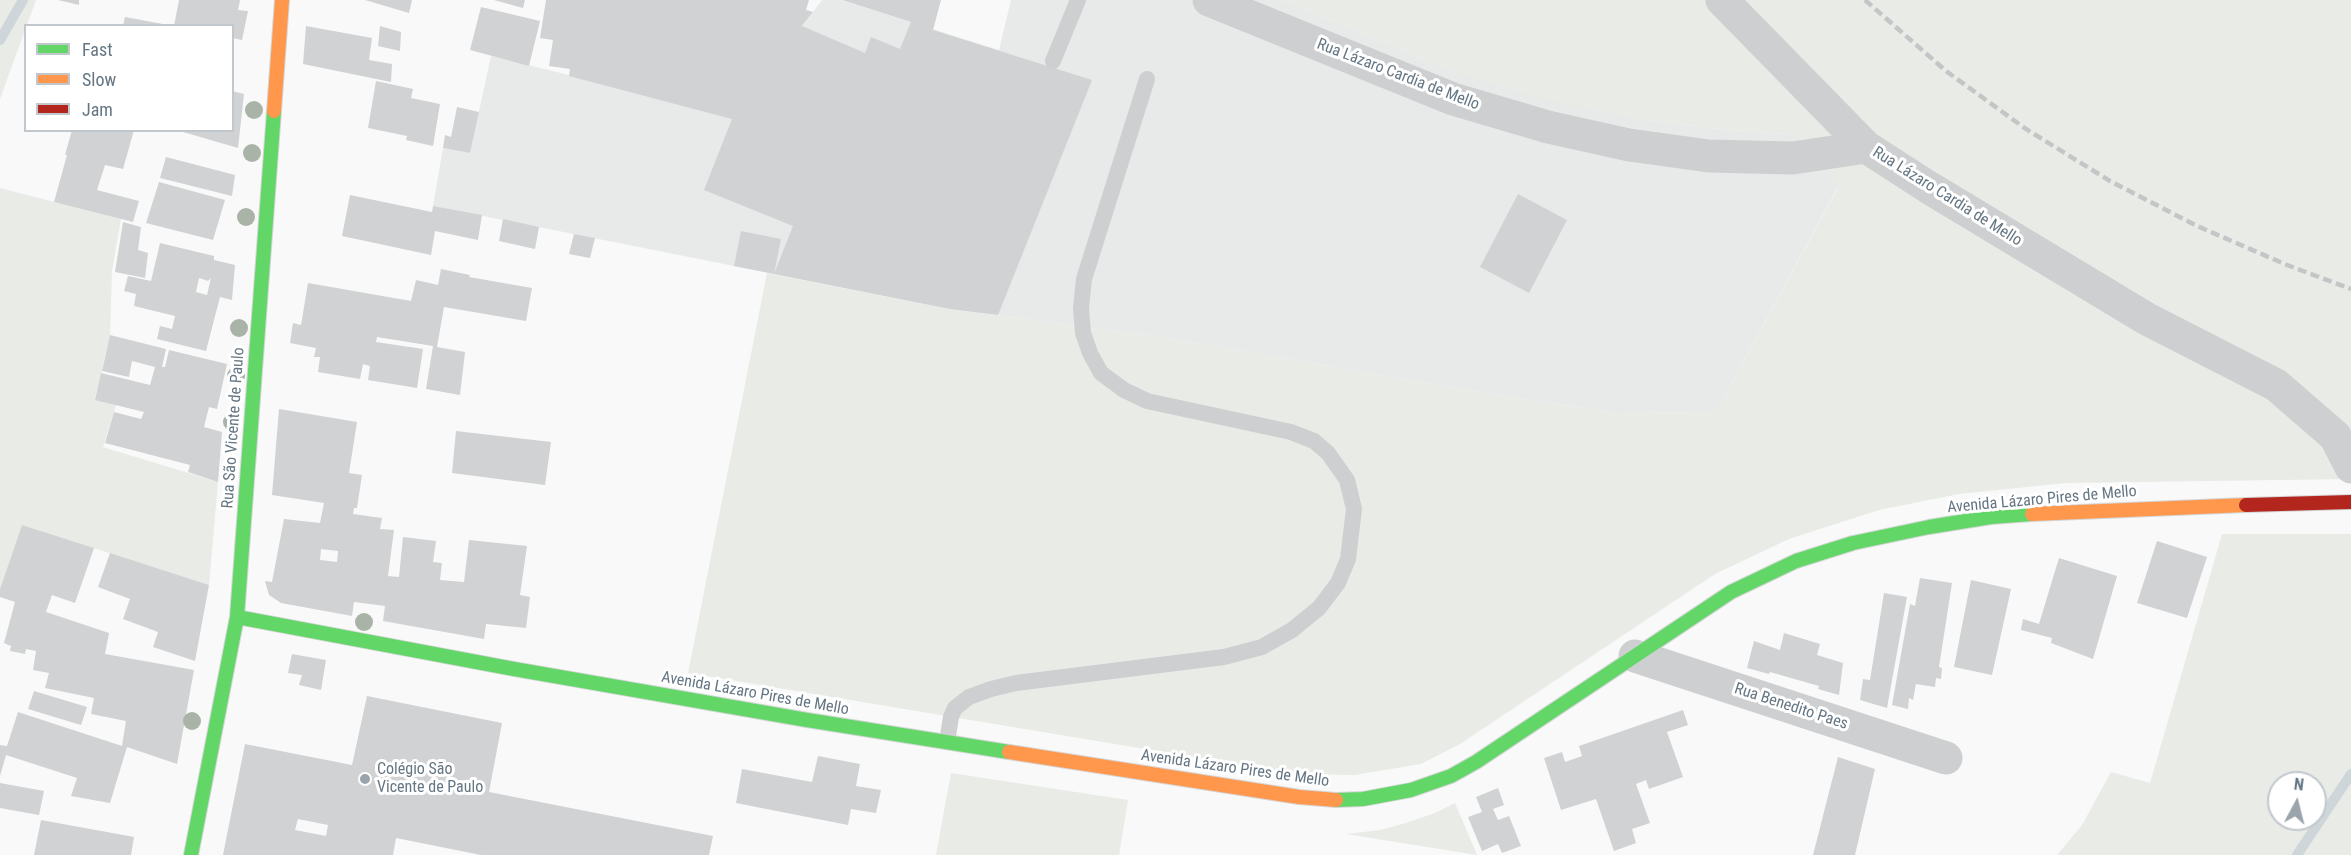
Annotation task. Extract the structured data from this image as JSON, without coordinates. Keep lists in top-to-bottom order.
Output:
{
  "streets": {
    "street": [
      "Rua Lázaro Cardia de Mello",
      "Rua São Vicente de Paulo",
      "Avenida Lázaro Pires de Mello",
      "Rua Benedito Paes"
    ]
  },
  "crossings": [
    ["Rua São Vicente de Paulo", "Avenida Lázaro Pires de Mello"],
    ["Avenida Lázaro Pires de Mello", "Rua Benedito Paes"]
  ],
  "places": ["Colégio São Vicente de Paulo"],
  "legend": ["Fast", "Slow", "Jam"],
  "north": "top"
}
